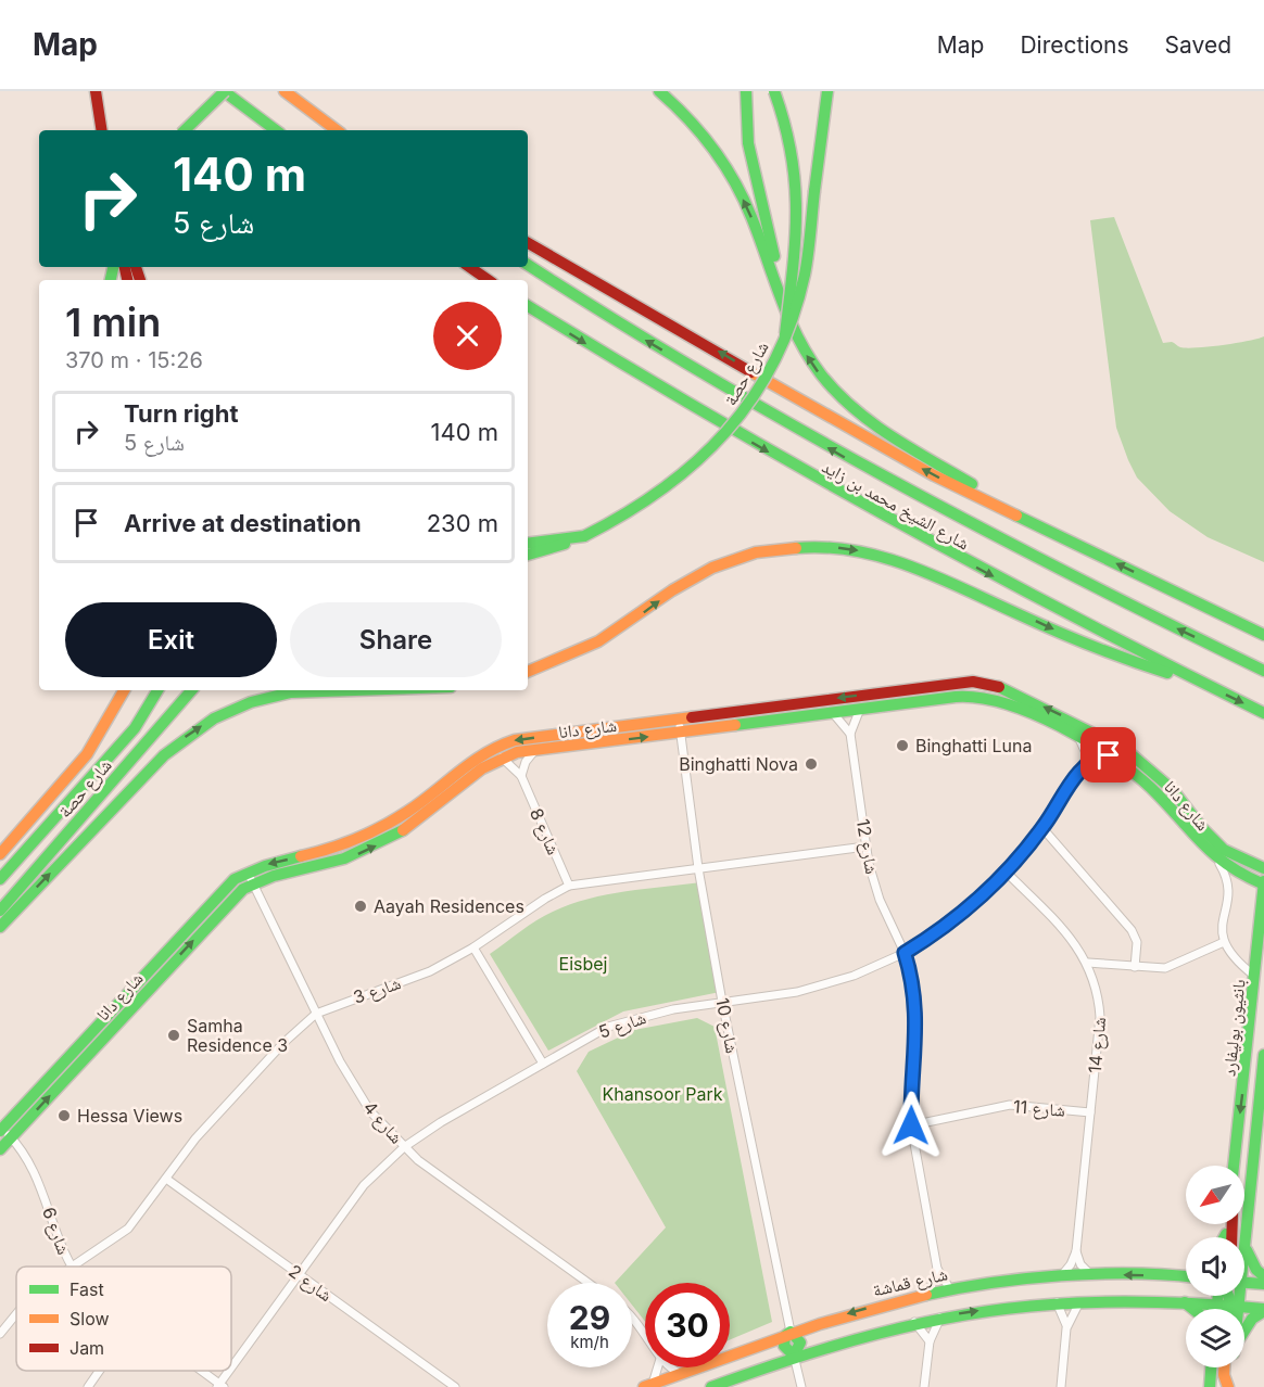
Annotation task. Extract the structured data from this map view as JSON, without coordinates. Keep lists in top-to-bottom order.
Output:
{
  "streets": {
    "main road": [
      "شارع حصة",
      "شارع الشيخ محمد بن زايد",
      "شارع دانا",
      "بانثيون بوليفارد",
      "شارع قماشة"
    ],
    "street": [
      "شارع 8",
      "شارع 12",
      "شارع 3",
      "شارع 5",
      "شارع 10",
      "شارع 14",
      "شارع 11",
      "شارع 4",
      "شارع 6",
      "شارع 2"
    ]
  },
  "crossings": [
    ["شارع دانا", "شارع 8"],
    ["شارع دانا", "شارع 12"],
    ["شارع دانا", "شارع 10"],
    ["شارع دانا", "بانثيون بوليفارد"],
    ["شارع دانا", "شارع 4"],
    ["شارع دانا", "شارع 6"],
    ["شارع 8", "شارع 3"],
    ["شارع 12", "شارع 3"],
    ["شارع 12", "شارع 5"],
    ["شارع 12", "شارع 11"],
    ["شارع 3", "شارع 10"],
    ["شارع 3", "شارع 4"],
    ["شارع 3", "شارع 2"],
    ["شارع 5", "شارع 10"],
    ["شارع 5", "شارع 14"],
    ["شارع 5", "شارع 4"],
    ["شارع 5", "شارع 6"],
    ["شارع 5", "شارع 2"],
    ["شارع 10", "شارع قماشة"],
    ["شارع 14", "شارع 11"],
    ["شارع 14", "شارع قماشة"]
  ],
  "parks": ["Eisbej", "Khansoor Park"],
  "places": [
    "Binghatti Luna",
    "Binghatti Nova",
    "Aayah Residences",
    "Samha Residence 3",
    "Hessa Views"
  ],
  "legend": ["Fast", "Slow", "Jam"],
  "north": "bottom left",
  "page": {
    "header": "Map",
    "nav": ["Map", "Directions", "Saved"],
    "turn": ["140 m", "شارع 5"],
    "heading": ["1 min", "370 m · 15:26"],
    "list": [
      {
        "name": "Turn right",
        "note": "شارع 5",
        "value": "140 m"
      },
      {
        "name": "Arrive at destination",
        "value": "230 m"
      }
    ],
    "buttons": ["Exit", "Share"],
    "speed": "29 km/h",
    "limit": "30"
  }
}
